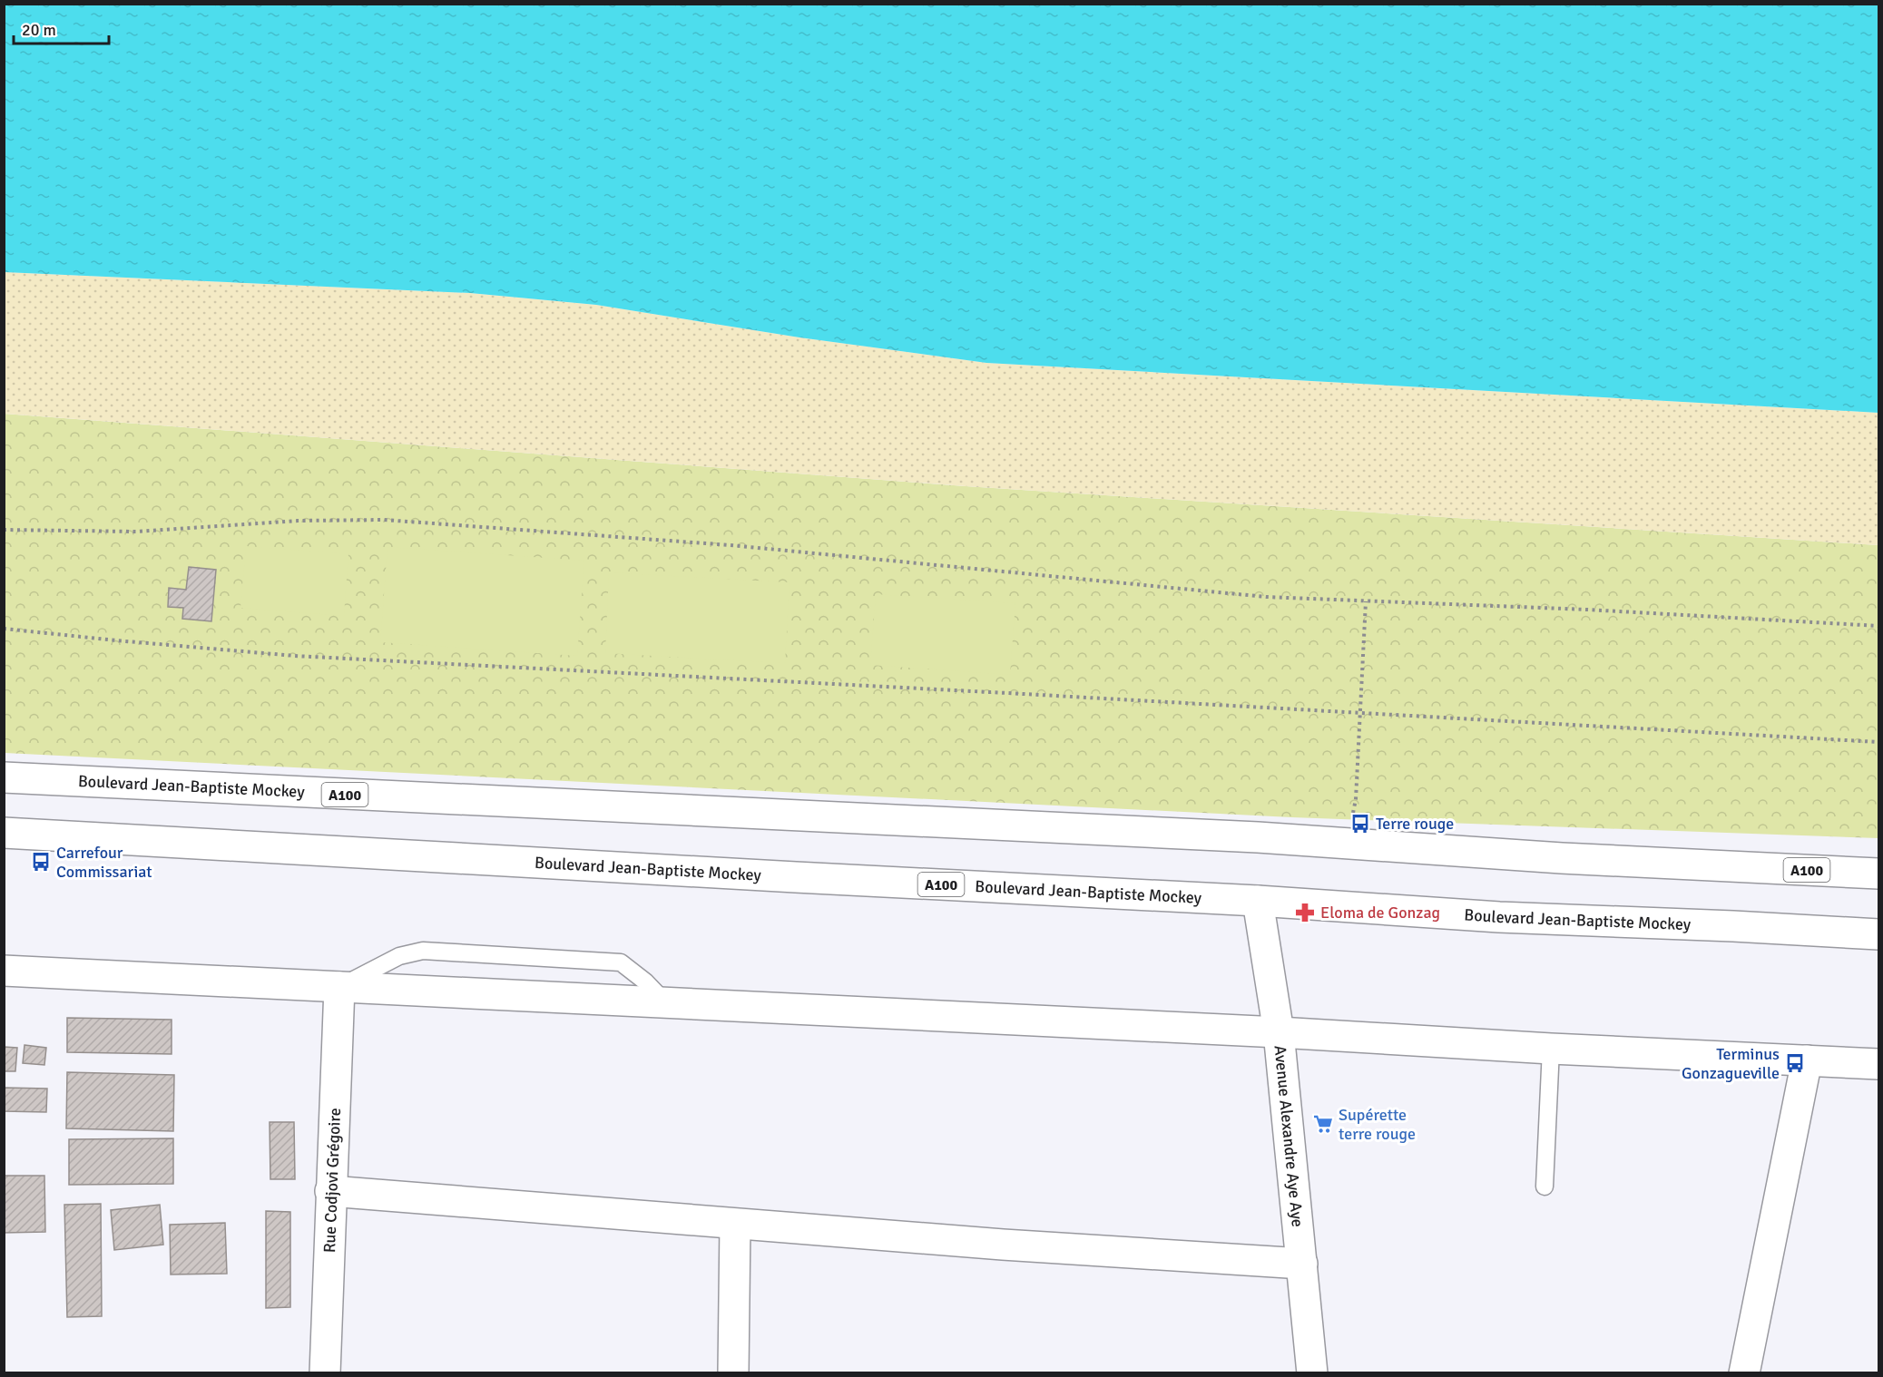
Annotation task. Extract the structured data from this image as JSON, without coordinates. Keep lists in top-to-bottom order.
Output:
{
  "streets": {
    "main road": [
      "Boulevard Jean-Baptiste Mockey",
      "A100",
      "Avenue Alexandre Aye Aye",
      "Rue Codjovi Grégoire"
    ]
  },
  "crossings": [
    ["Boulevard Jean-Baptiste Mockey", "Avenue Alexandre Aye Aye"]
  ],
  "places": {
    "bus stop": ["Terre rouge", "Carrefour Commissariat", "Terminus Gonzagueville"],
    "pharmacy": ["Eloma de Gonzag"],
    "supermarket": ["Supérette terre rouge"]
  },
  "scale_bar": "20 m"
}
